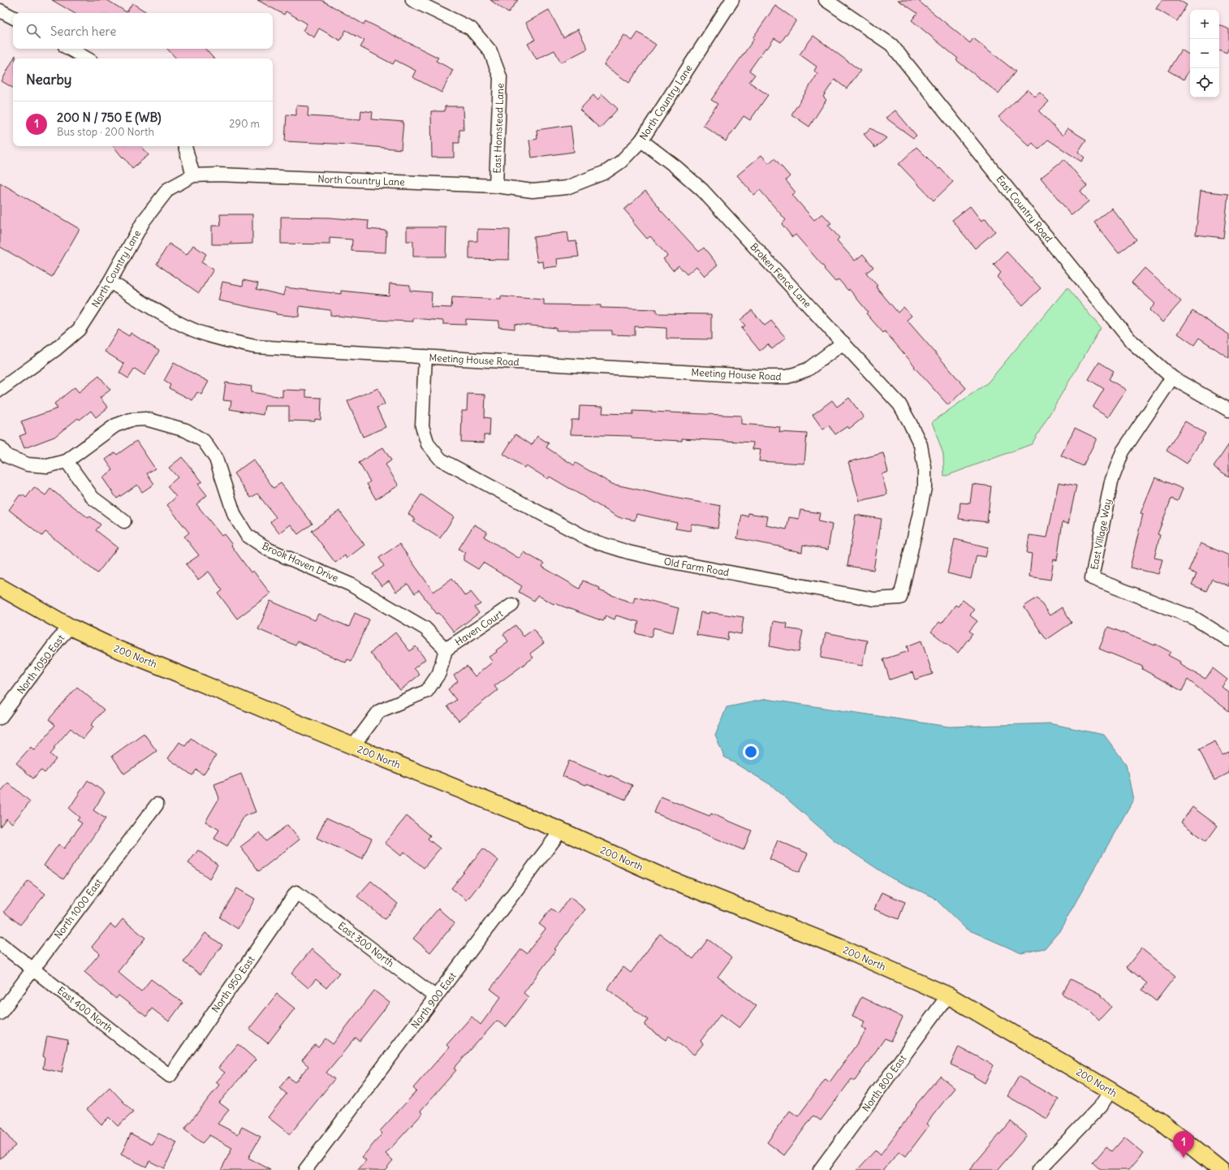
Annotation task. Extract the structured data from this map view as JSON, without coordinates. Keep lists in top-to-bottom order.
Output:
{
  "streets": {
    "main road": ["200 North"],
    "street": [
      "North Country Lane",
      "East Homstead Lane",
      "East Country Road",
      "Broken Fence Lane",
      "Meeting House Road",
      "East Village Way",
      "Brook Haven Drive",
      "Old Farm Road",
      "Haven Court",
      "North 1050 East",
      "North 1000 East",
      "East 300 North",
      "North 950 East",
      "North 900 East",
      "East 400 North",
      "North 800 East"
    ]
  },
  "crossings": [
    ["North Country Lane", "East Homstead Lane"],
    ["North Country Lane", "Broken Fence Lane"],
    ["North Country Lane", "Meeting House Road"],
    ["East Country Road", "East Village Way"],
    ["Broken Fence Lane", "Meeting House Road"],
    ["Broken Fence Lane", "Old Farm Road"],
    ["Meeting House Road", "Old Farm Road"],
    ["Brook Haven Drive", "Haven Court"],
    ["200 North", "North 1050 East"],
    ["200 North", "North 900 East"],
    ["200 North", "North 800 East"],
    ["North 1000 East", "East 400 North"],
    ["East 300 North", "North 950 East"],
    ["East 300 North", "North 900 East"],
    ["North 950 East", "East 400 North"]
  ],
  "page": {
    "map_buttons": ["+", "−"],
    "search": "Search here",
    "heading": "Nearby",
    "list": [
      {
        "mark": "1",
        "name": "200 N / 750 E (WB)",
        "note": "Bus stop · 200 North",
        "value": "290 m"
      }
    ],
    "pins": "1"
  }
}
